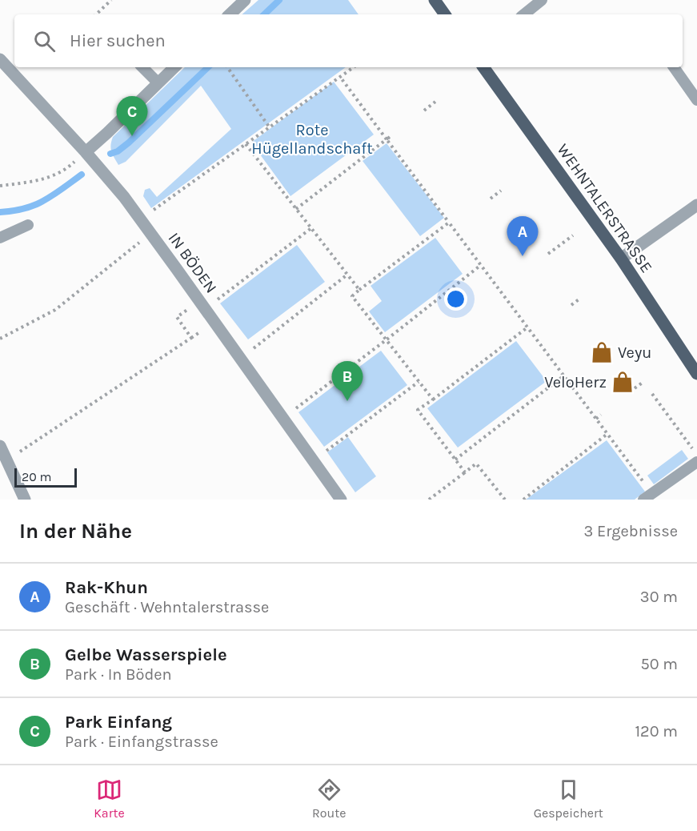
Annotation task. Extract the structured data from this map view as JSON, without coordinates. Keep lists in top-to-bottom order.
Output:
{
  "streets": {
    "main road": ["WEHNTALERSTRASSE"],
    "street": ["IN BÖDEN"]
  },
  "parks": ["Rote Hügellandschaft"],
  "places": {
    "shop": ["Veyu", "VeloHerz"]
  },
  "scale_bar": "20 m",
  "page": {
    "search": "Hier suchen",
    "pins": ["C", "A", "B"],
    "scale": "20 m",
    "heading": ["In der Nähe", "3 Ergebnisse"],
    "list": [
      {
        "mark": "A",
        "name": "Rak-Khun",
        "note": "Geschäft · Wehntalerstrasse",
        "value": "30 m"
      },
      {
        "mark": "B",
        "name": "Gelbe Wasserspiele",
        "note": "Park · In Böden",
        "value": "50 m"
      },
      {
        "mark": "C",
        "name": "Park Einfang",
        "note": "Park · Einfangstrasse",
        "value": "120 m"
      }
    ],
    "nav": ["Karte", "Route", "Gespeichert"]
  }
}
